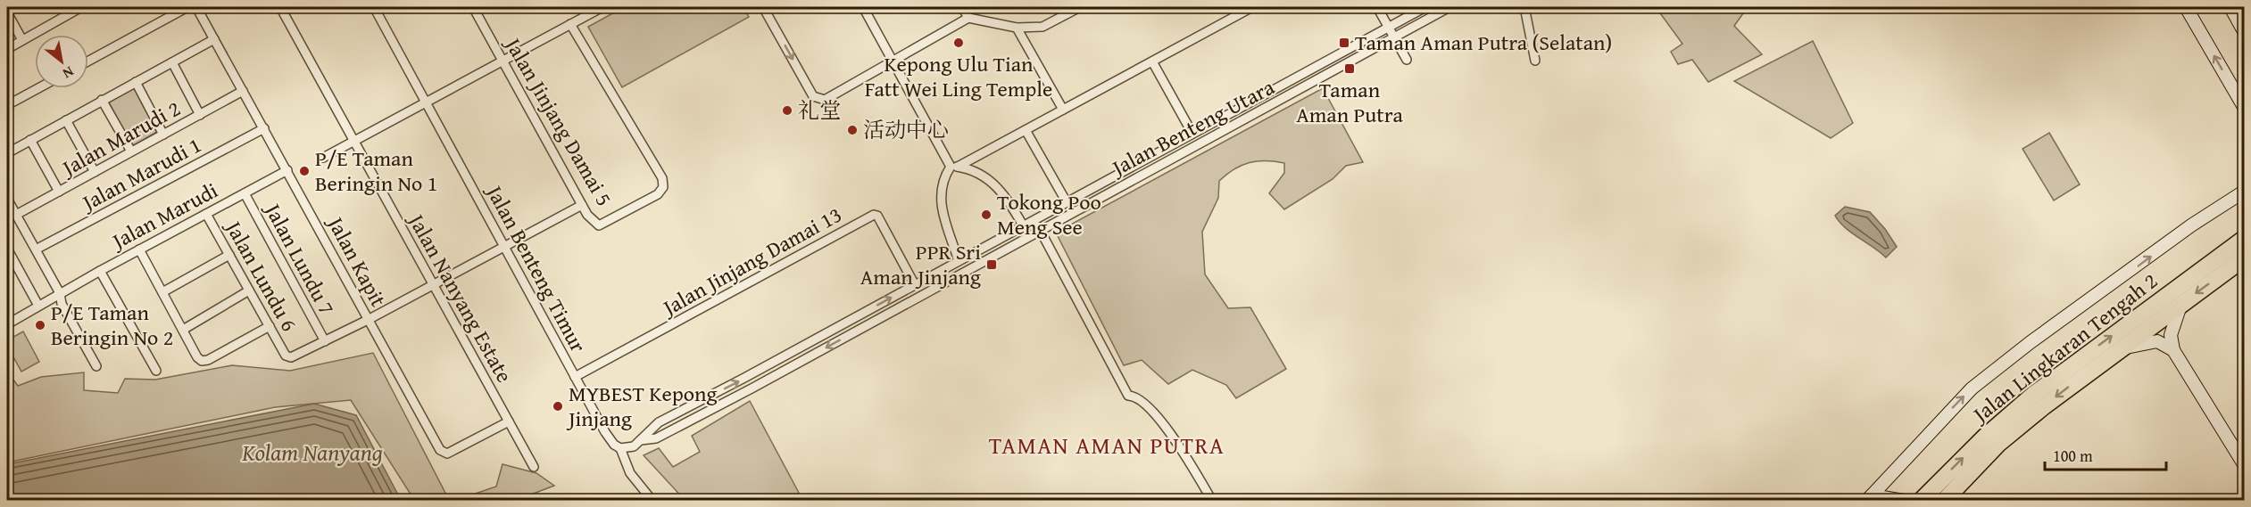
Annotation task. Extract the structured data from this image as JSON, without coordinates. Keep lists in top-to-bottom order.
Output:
{
  "streets": {
    "highway": ["Jalan Lingkaran Tengah 2"],
    "street": [
      "Jalan Jinjang Damai 5",
      "Jalan Benteng Utara",
      "Jalan Marudi 2",
      "Jalan Marudi 1",
      "Jalan Marudi",
      "Jalan Lundu 7",
      "Jalan Jinjang Damai 13",
      "Jalan Kapit",
      "Jalan Benteng Timur",
      "Jalan Lundu 6",
      "Jalan Nanyang Estate"
    ]
  },
  "crossings": [
    ["Jalan Benteng Utara", "Jalan Jinjang Damai 13"],
    ["Jalan Benteng Utara", "Jalan Benteng Timur"],
    ["Jalan Marudi 2", "Jalan Kapit"],
    ["Jalan Marudi 1", "Jalan Kapit"],
    ["Jalan Marudi", "Jalan Lundu 7"],
    ["Jalan Marudi", "Jalan Kapit"],
    ["Jalan Marudi", "Jalan Lundu 6"],
    ["Jalan Lundu 7", "Jalan Lundu 6"],
    ["Jalan Jinjang Damai 13", "Jalan Benteng Timur"],
    ["Jalan Kapit", "Jalan Nanyang Estate"]
  ],
  "districts": ["TAMAN AMAN PUTRA"],
  "water": ["Kolam Nanyang"],
  "places": {
    "other": [
      "Kepong Ulu Tian Fatt Wei Ling Temple",
      "礼堂",
      "活动中心",
      "P/E Taman Beringin No 1",
      "Tokong Poo Meng See",
      "P/E Taman Beringin No 2",
      "MYBEST Kepong Jinjang"
    ],
    "transit": ["Taman Aman Putra (Selatan)", "Taman Aman Putra", "PPR Sri Aman Jinjang"]
  },
  "scale_bar": "100 m",
  "north": "bottom right"
}
